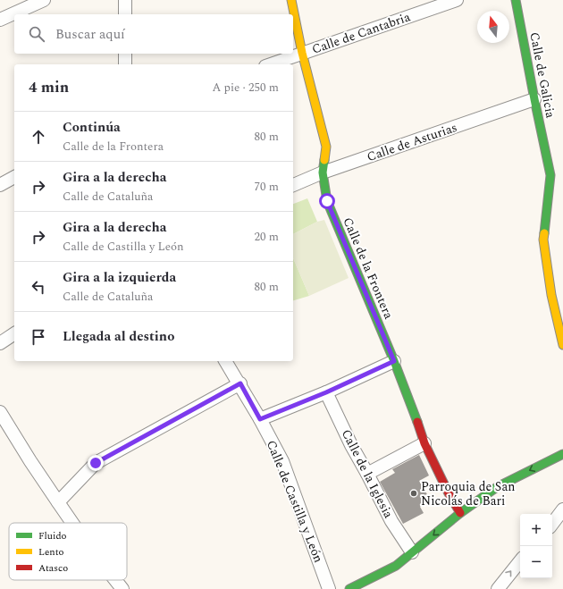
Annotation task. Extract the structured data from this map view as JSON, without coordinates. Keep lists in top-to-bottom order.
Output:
{
  "streets": {
    "street": [
      "Calle de Cantabria",
      "Calle de Galicia",
      "Calle de Asturias",
      "Calle de la Frontera",
      "Calle de la Iglesia",
      "Calle de Castilla y León"
    ]
  },
  "crossings": [
    ["Calle de Cantabria", "Calle de la Frontera"],
    ["Calle de Galicia", "Calle de Asturias"],
    ["Calle de Asturias", "Calle de la Frontera"]
  ],
  "places": ["Parroquia de San Nicolás de Bari"],
  "legend": ["Fluido", "Lento", "Atasco"],
  "north": "top",
  "page": {
    "search": "Buscar aquí",
    "heading": ["4 min", "A pie · 250 m"],
    "list": [
      ["Continúa", "Calle de la Frontera", "80 m"],
      ["Gira a la derecha", "Calle de Cataluña", "70 m"],
      ["Gira a la derecha", "Calle de Castilla y León", "20 m"],
      ["Gira a la izquierda", "Calle de Cataluña", "80 m"],
      "Llegada al destino"
    ],
    "map_buttons": ["+", "−"]
  }
}
